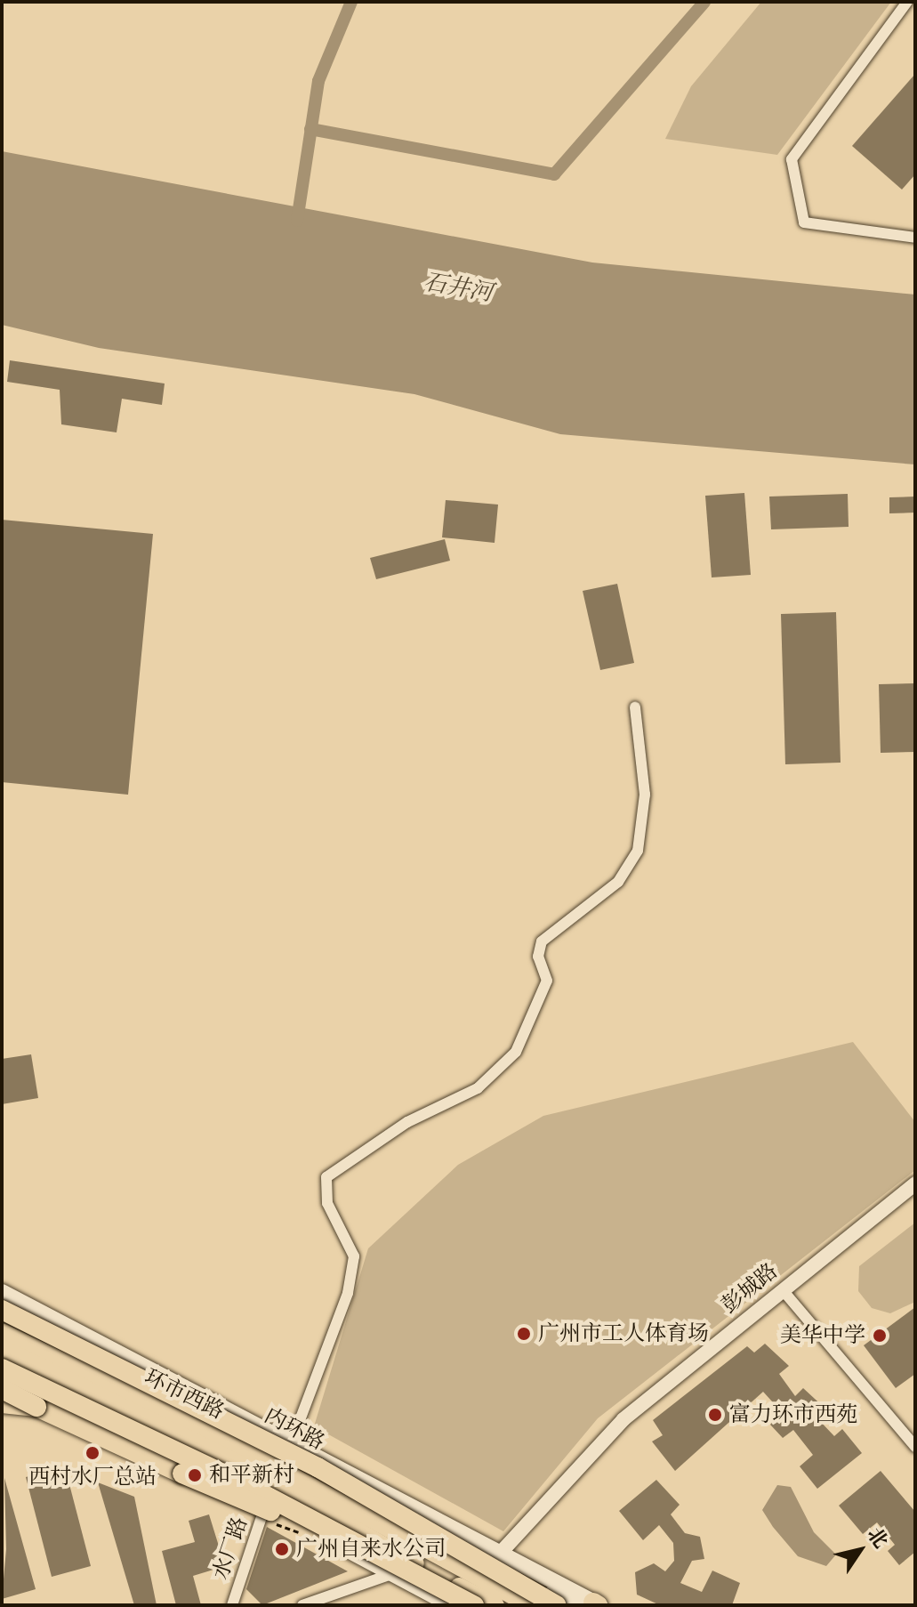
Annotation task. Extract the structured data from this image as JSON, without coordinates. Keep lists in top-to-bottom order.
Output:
{
  "streets": {
    "highway": ["内环路"],
    "main road": ["环市西路"],
    "street": ["彭城路", "水厂路"]
  },
  "water": ["石井河"],
  "places": [
    "广州市工人体育场",
    "美华中学",
    "富力环市西苑",
    "西村水厂总站",
    "和平新村",
    "广州自来水公司"
  ],
  "north": "top right"
}
